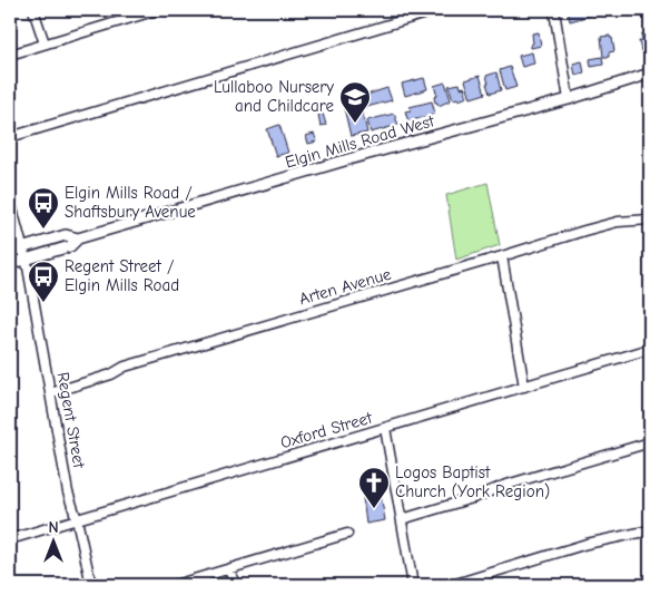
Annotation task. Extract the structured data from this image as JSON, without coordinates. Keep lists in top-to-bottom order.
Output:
{
  "streets": {
    "main road": ["Elgin Mills Road West"],
    "street": ["Arten Avenue", "Regent Street", "Oxford Street"]
  },
  "crossings": [
    ["Elgin Mills Road West", "Regent Street"],
    ["Arten Avenue", "Regent Street"],
    ["Regent Street", "Oxford Street"]
  ],
  "places": {
    "school or university": ["Lullaboo Nursery and Childcare"],
    "bus stop": ["Elgin Mills Road / Shaftsbury Avenue", "Regent Street / Elgin Mills Road"],
    "church": ["Logos Baptist Church (York Region)"]
  },
  "north": "top"
}
